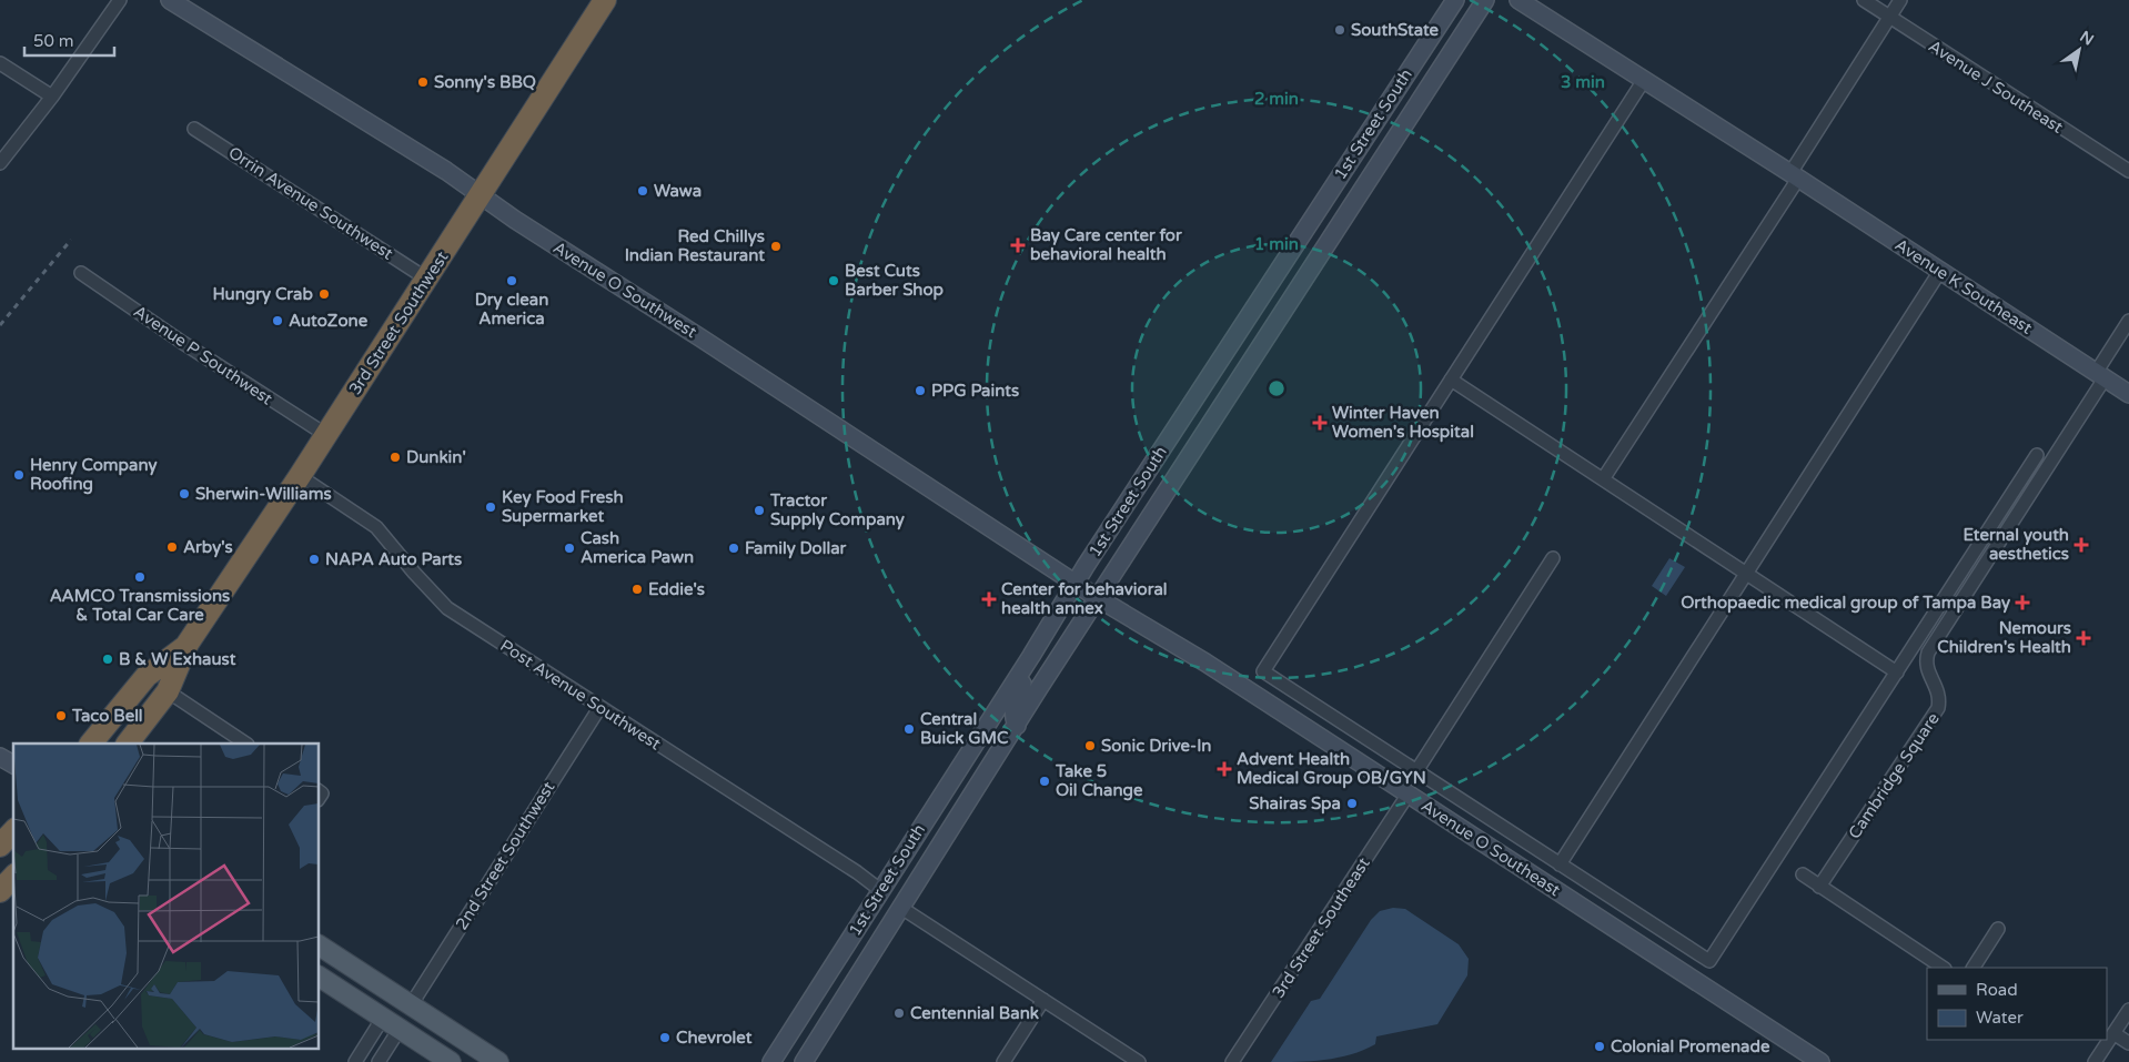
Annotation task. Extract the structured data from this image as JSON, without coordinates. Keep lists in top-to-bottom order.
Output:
{
  "streets": {
    "highway": ["3rd Street Southwest"],
    "street": [
      "Avenue J Southeast",
      "1st Street South",
      "Orrin Avenue Southwest",
      "Avenue K Southeast",
      "Avenue O Southwest",
      "Avenue P Southwest",
      "Post Avenue Southwest",
      "Cambridge Square",
      "Avenue O Southeast",
      "2nd Street Southwest",
      "3rd Street Southeast"
    ]
  },
  "crossings": [
    ["1st Street South", "Avenue O Southwest"],
    ["1st Street South", "Post Avenue Southwest"],
    ["1st Street South", "Avenue O Southeast"],
    ["Orrin Avenue Southwest", "3rd Street Southwest"],
    ["Avenue K Southeast", "Cambridge Square"],
    ["Avenue O Southwest", "3rd Street Southwest"],
    ["Avenue O Southwest", "Avenue O Southeast"],
    ["3rd Street Southwest", "Avenue P Southwest"],
    ["3rd Street Southwest", "Post Avenue Southwest"],
    ["Post Avenue Southwest", "2nd Street Southwest"],
    ["Avenue O Southeast", "3rd Street Southeast"]
  ],
  "places": {
    "other": [
      "SouthState",
      "Sonny's BBQ",
      "Wawa",
      "Red Chillys Indian Restaurant",
      "Dry clean America",
      "Best Cuts Barber Shop",
      "Hungry Crab",
      "AutoZone",
      "PPG Paints",
      "Dunkin'",
      "Henry Company Roofing",
      "Sherwin-Williams",
      "Key Food Fresh Supermarket",
      "Tractor Supply Company",
      "Arby's",
      "Cash America Pawn",
      "Family Dollar",
      "NAPA Auto Parts",
      "AAMCO Transmissions & Total Car Care",
      "Eddie's",
      "B & W Exhaust",
      "Taco Bell",
      "Central Buick GMC",
      "Sonic Drive-In",
      "Take 5 Oil Change",
      "Shairas Spa",
      "Centennial Bank",
      "Chevrolet",
      "Colonial Promenade"
    ],
    "health": [
      "Bay Care center for behavioral health",
      "Winter Haven Women's Hospital",
      "Eternal youth aesthetics",
      "Center for behavioral health annex",
      "Orthopaedic medical group of Tampa Bay",
      "Nemours Children's Health",
      "Advent Health Medical Group OB/GYN"
    ]
  },
  "legend": ["Road", "Water"],
  "scale_bar": "50 m",
  "north": "top right",
  "rings": ["3 min", "2 min", "1 min"]
}
